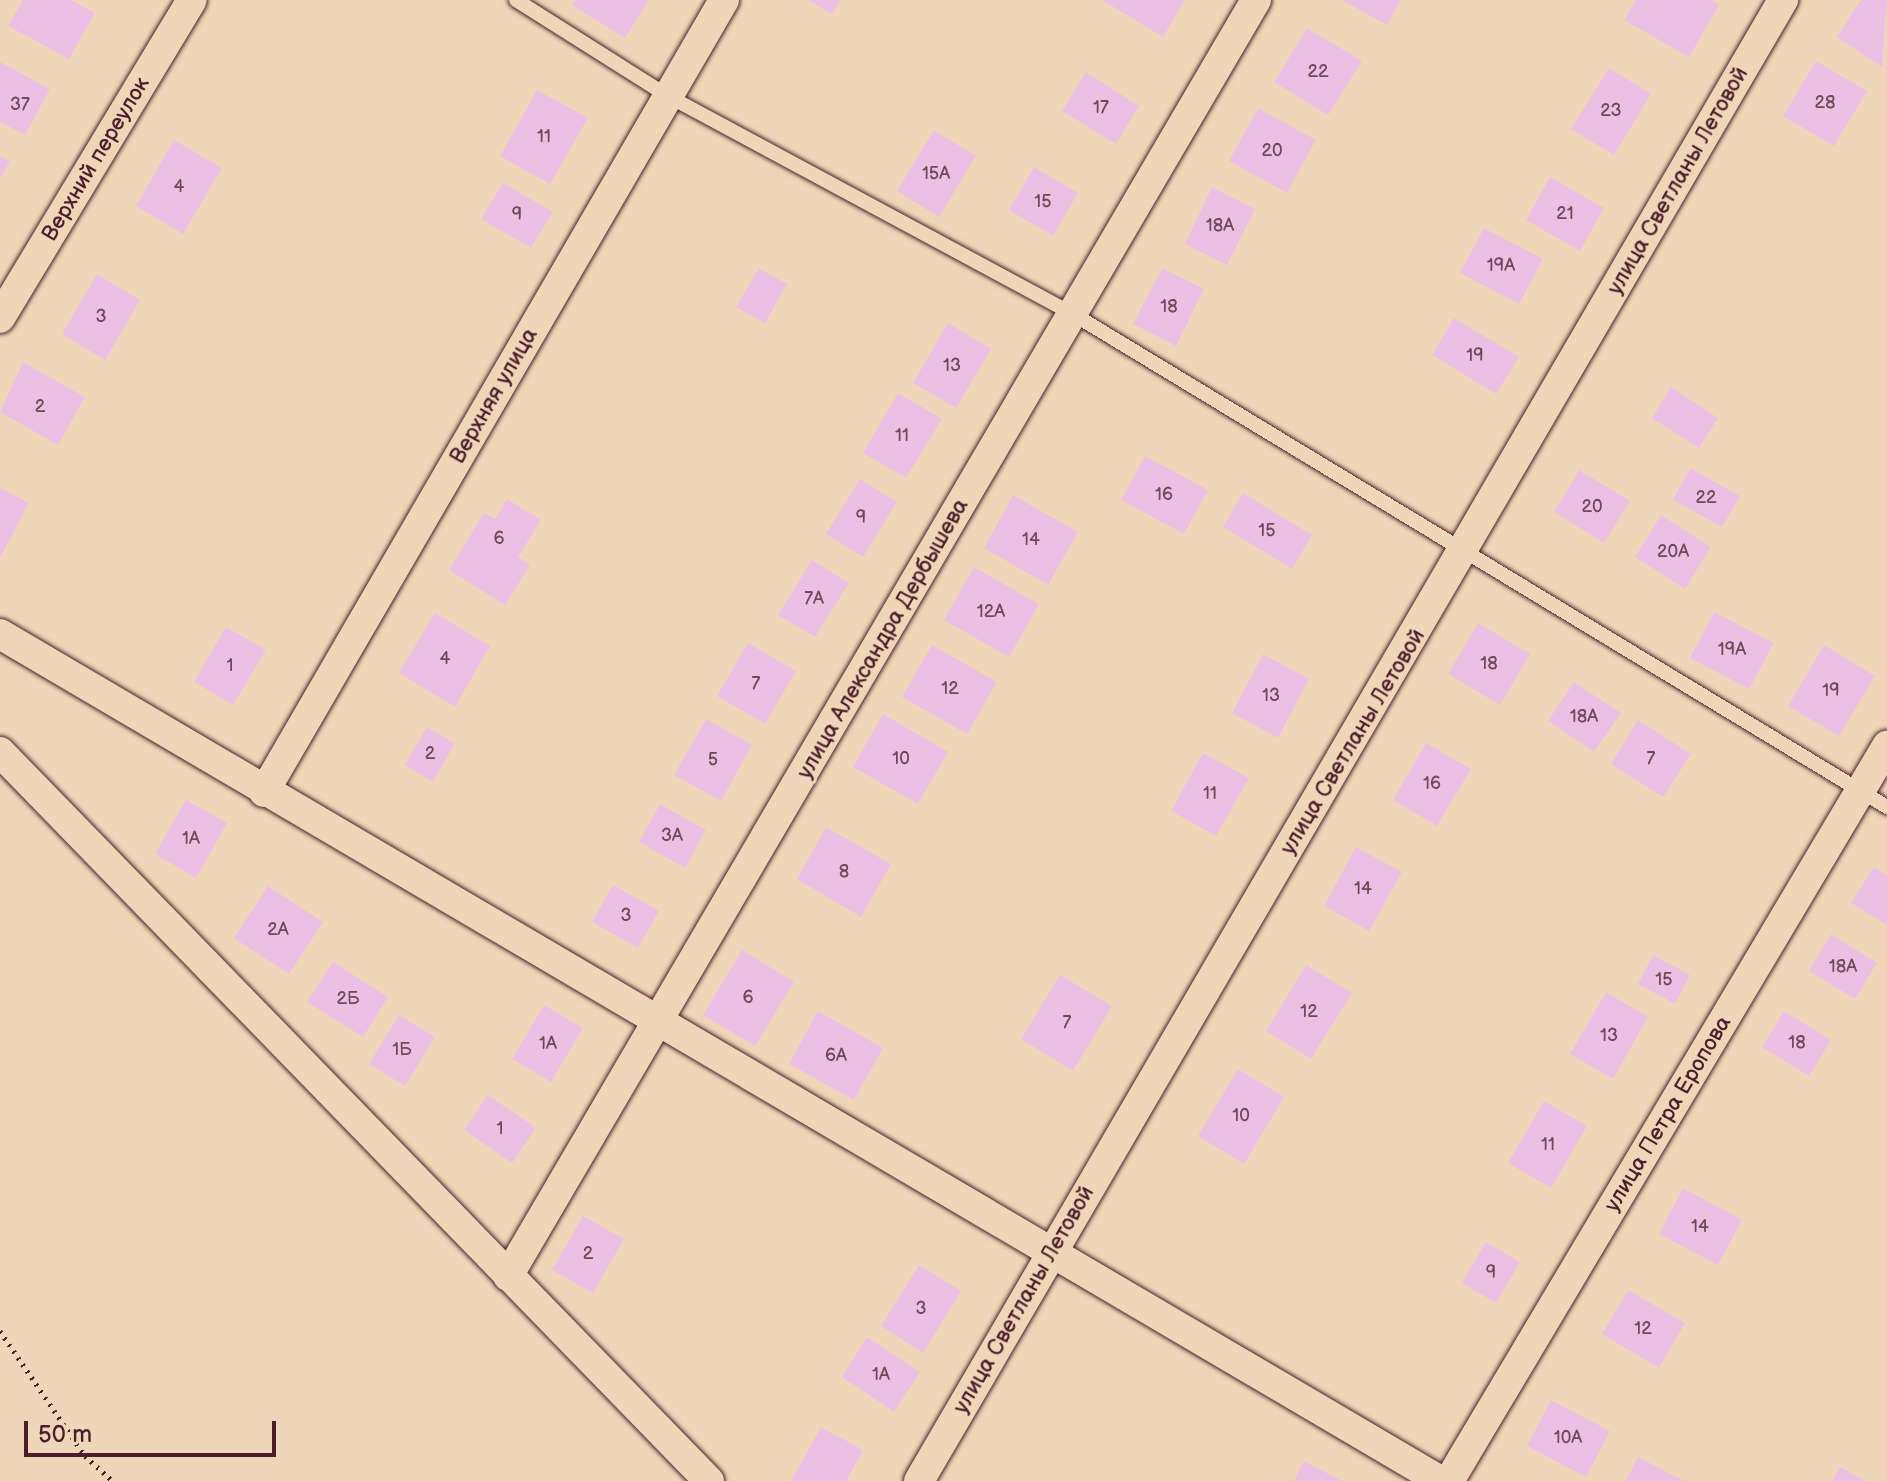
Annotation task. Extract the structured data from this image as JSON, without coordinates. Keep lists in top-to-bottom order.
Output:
{
  "streets": {
    "street": [
      "Верхний переулок",
      "улица Светланы Летовой",
      "Верхняя улица",
      "улица Александра Дербышева",
      "улица Петра Еропова"
    ]
  },
  "house_numbers": [
    "22",
    "28",
    "37",
    "17",
    "23",
    "11",
    "20",
    "15А",
    "4",
    "15",
    "21",
    "9",
    "18А",
    "19А",
    "18",
    "3",
    "19",
    "13",
    "2",
    "11",
    "16",
    "22",
    "20",
    "9",
    "15",
    "6",
    "14",
    "20А",
    "7А",
    "12А",
    "19А",
    "4",
    "18",
    "1",
    "7",
    "12",
    "19",
    "13",
    "18А",
    "2",
    "10",
    "7",
    "5",
    "16",
    "11",
    "3А",
    "1А",
    "8",
    "14",
    "3",
    "2А",
    "18А",
    "15",
    "6",
    "2Б",
    "12",
    "7",
    "13",
    "18",
    "1А",
    "1Б",
    "6А",
    "10",
    "1",
    "11",
    "14",
    "2",
    "9",
    "3",
    "12",
    "1А",
    "10А"
  ],
  "scale_bar": "50 m"
}
